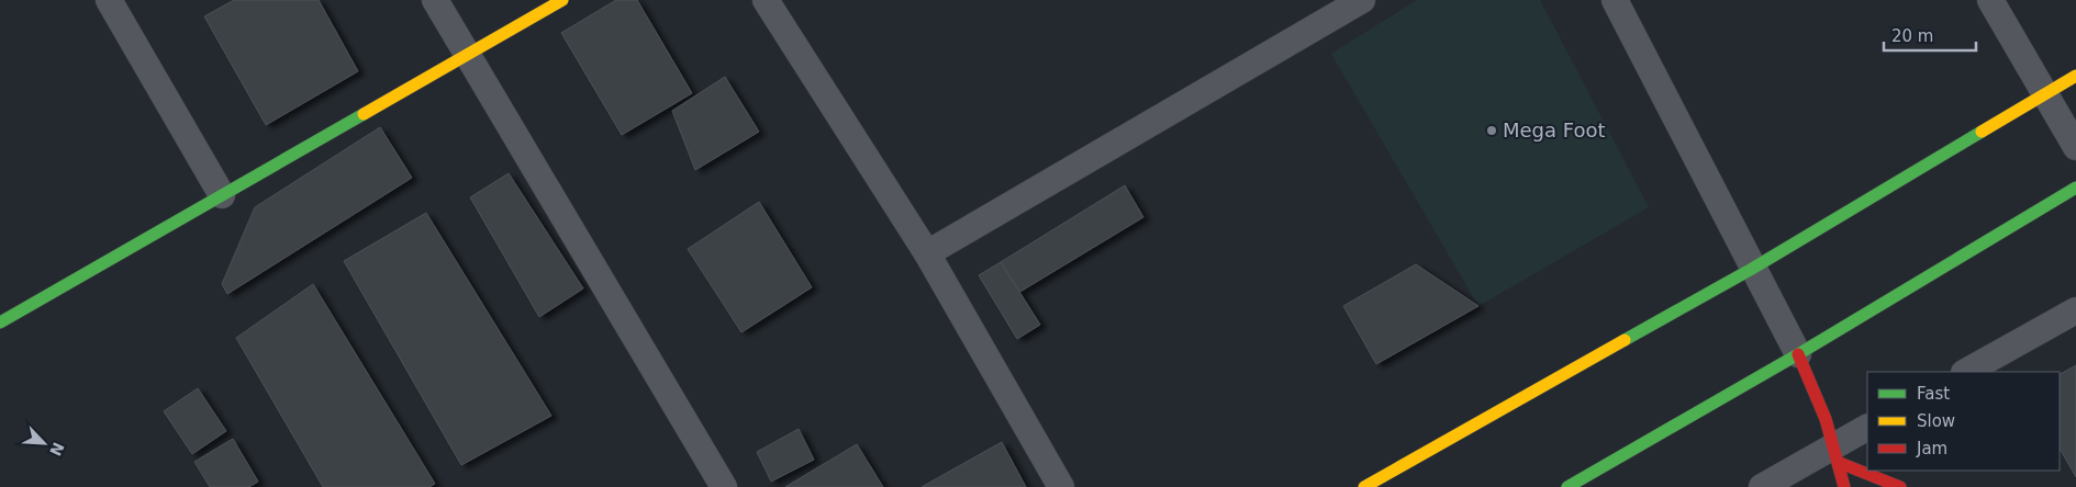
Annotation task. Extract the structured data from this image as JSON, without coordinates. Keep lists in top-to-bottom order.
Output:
{
  "places": ["Mega Foot"],
  "legend": ["Fast", "Slow", "Jam"],
  "scale_bar": "20 m",
  "north": "bottom right"
}
